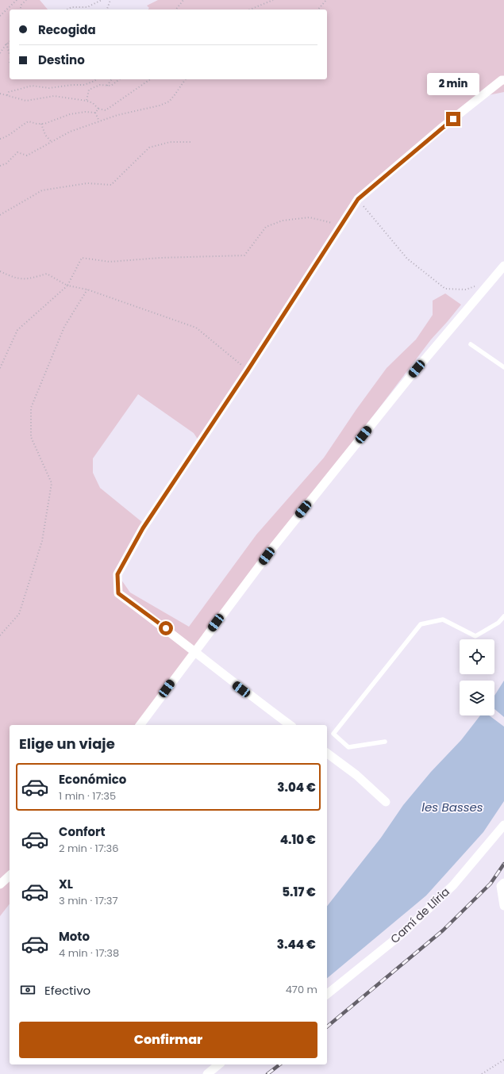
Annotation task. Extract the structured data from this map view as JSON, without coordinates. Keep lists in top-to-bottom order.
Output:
{
  "streets": {
    "street": ["Camí de Llíria"]
  },
  "water": ["les Basses"],
  "page": {
    "banner": ["Recogida", "Destino"],
    "bubble": "2 min",
    "heading": "Elige un viaje",
    "list": [
      {
        "name": "Económico",
        "note": "1 min · 17:35",
        "value": "3.04 €"
      },
      {
        "name": "Confort",
        "note": "2 min · 17:36",
        "value": "4.10 €"
      },
      {
        "name": "XL",
        "note": "3 min · 17:37",
        "value": "5.17 €"
      },
      {
        "name": "Moto",
        "note": "4 min · 17:38",
        "value": "3.44 €"
      }
    ],
    "pay": ["Efectivo", "470 m"],
    "buttons": "Confirmar"
  }
}
